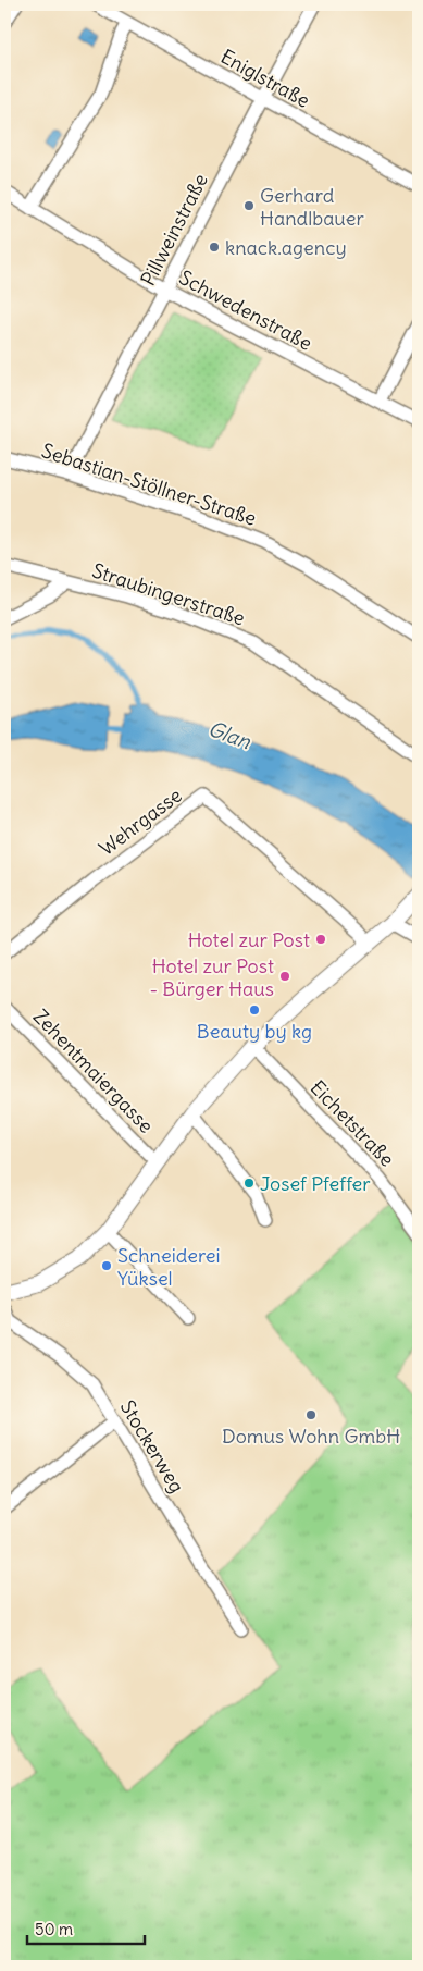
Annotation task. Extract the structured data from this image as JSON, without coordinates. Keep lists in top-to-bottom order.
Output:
{
  "streets": {
    "street": [
      "Eniglstraße",
      "Pillweinstraße",
      "Schwedenstraße",
      "Sebastian-Stöllner-Straße",
      "Straubingerstraße",
      "Wehrgasse",
      "Zehentmaiergasse",
      "Eichetstraße",
      "Stockerweg"
    ]
  },
  "crossings": [
    ["Eniglstraße", "Pillweinstraße"],
    ["Pillweinstraße", "Schwedenstraße"],
    ["Pillweinstraße", "Sebastian-Stöllner-Straße"]
  ],
  "water": ["Glan"],
  "places": [
    "Gerhard Handlbauer",
    "knack.agency",
    "Hotel zur Post",
    "Hotel zur Post - Bürger Haus",
    "Beauty by kg",
    "Josef Pfeffer",
    "Schneiderei Yüksel",
    "Domus Wohn GmbH"
  ],
  "scale_bar": "50 m"
}
